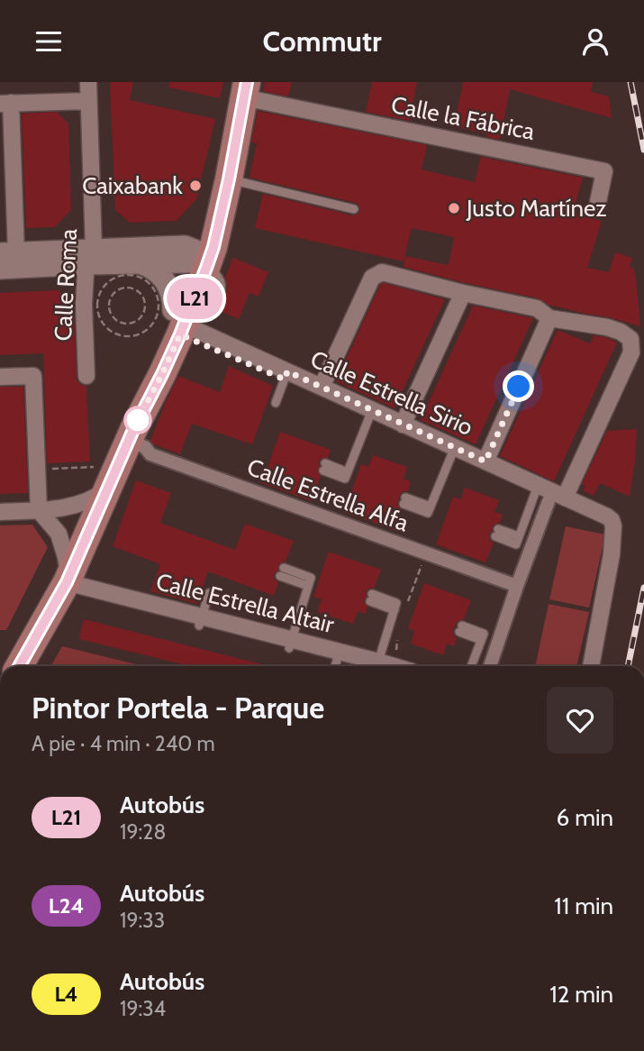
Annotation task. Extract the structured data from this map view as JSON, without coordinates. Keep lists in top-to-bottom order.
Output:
{
  "streets": {
    "street": [
      "Calle la Fábrica",
      "Calle Roma",
      "Calle Estrella Sirio",
      "Calle Estrella Alfa",
      "Calle Estrella Altair"
    ]
  },
  "places": ["Caixabank", "Justo Martínez"],
  "lines": ["bus line L21"],
  "page": {
    "header": "Commutr",
    "on_map": "L21",
    "heading": ["Pintor Portela - Parque", "A pie · 4 min · 240 m"],
    "list": [
      {
        "mark": "L21",
        "name": "Autobús",
        "note": "19:28",
        "value": "6 min"
      },
      {
        "mark": "L24",
        "name": "Autobús",
        "note": "19:33",
        "value": "11 min"
      },
      {
        "mark": "L4",
        "name": "Autobús",
        "note": "19:34",
        "value": "12 min"
      }
    ]
  }
}
